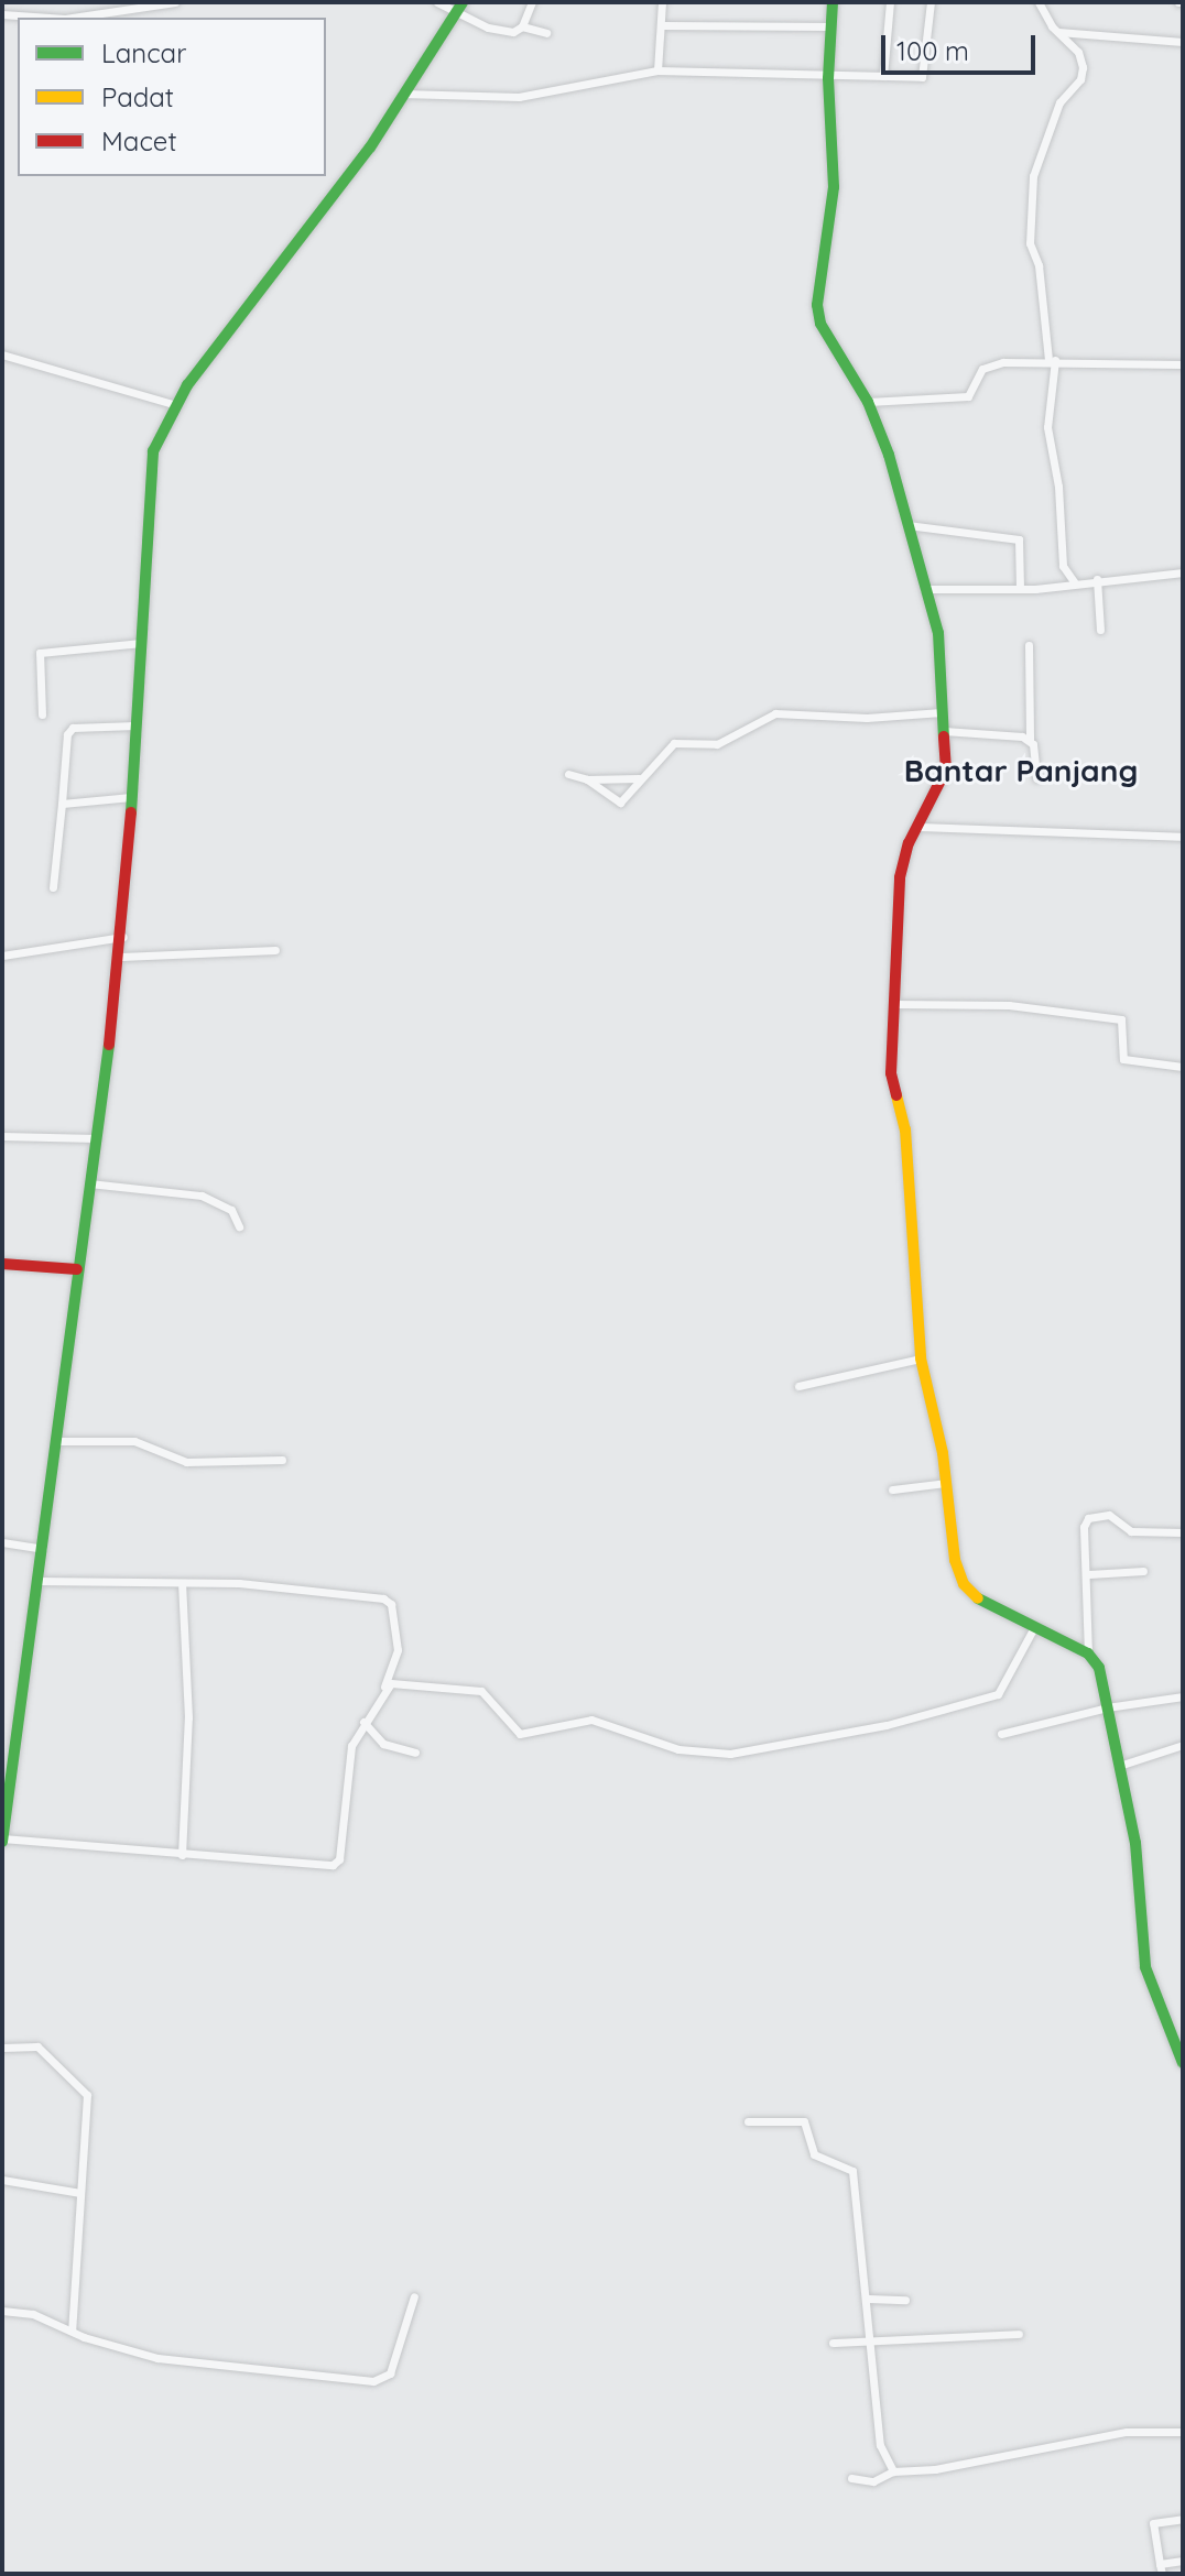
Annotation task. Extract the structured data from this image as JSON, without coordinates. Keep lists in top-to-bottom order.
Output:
{
  "districts": ["Bantar Panjang"],
  "legend": ["Lancar", "Padat", "Macet"],
  "scale_bar": "100 m"
}
